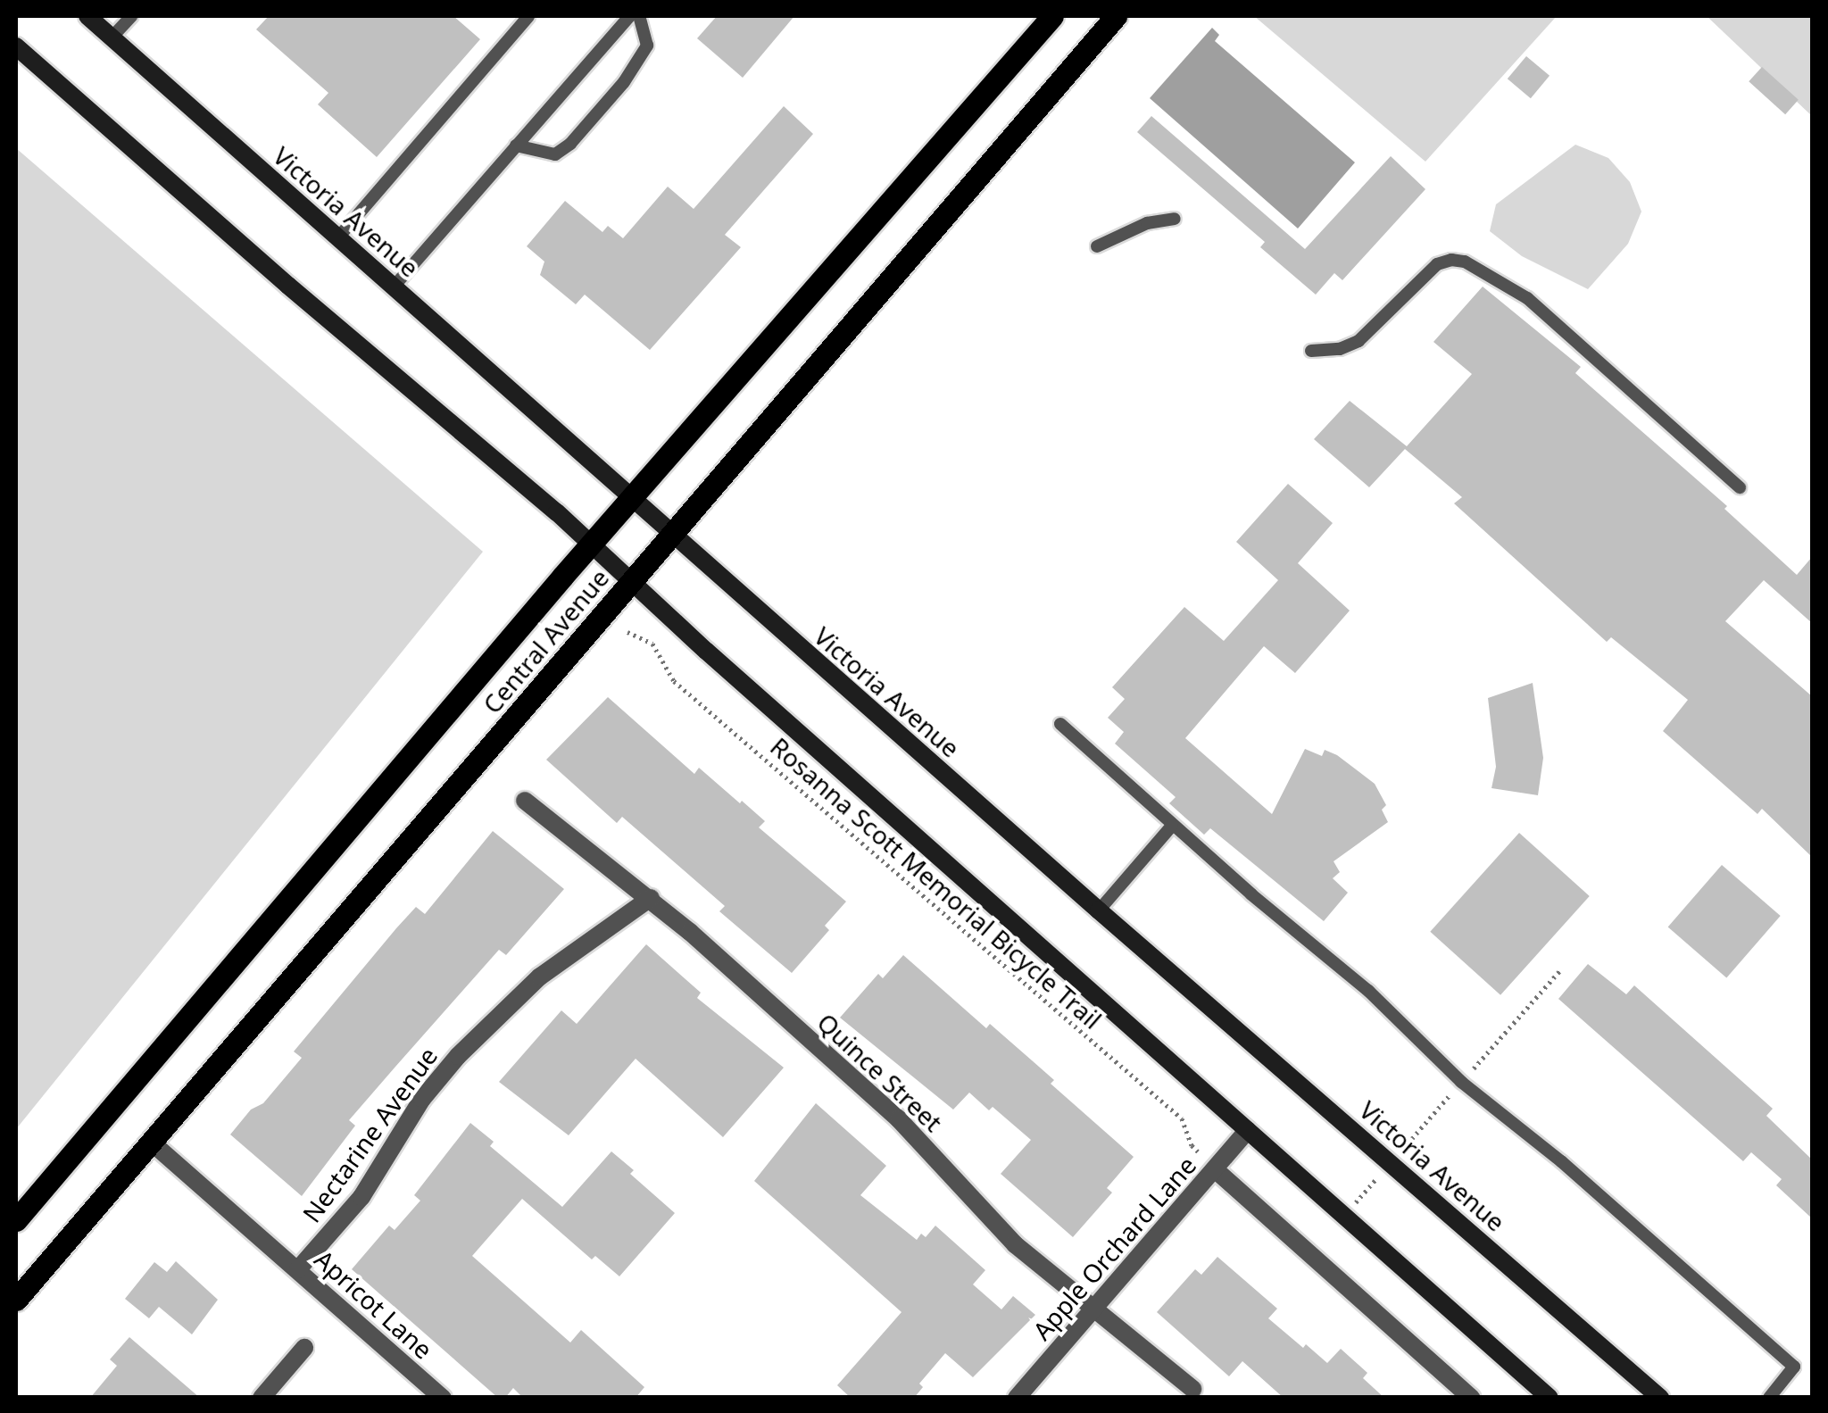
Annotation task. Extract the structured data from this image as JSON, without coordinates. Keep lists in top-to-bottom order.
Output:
{
  "streets": {
    "main road": ["Victoria Avenue", "Central Avenue"],
    "street": [
      "Quince Street",
      "Nectarine Avenue",
      "Apple Orchard Lane",
      "Apricot Lane"
    ],
    "path": ["Rosanna Scott Memorial Bicycle Trail"]
  },
  "crossings": [
    ["Victoria Avenue", "Central Avenue"],
    ["Central Avenue", "Apricot Lane"],
    ["Rosanna Scott Memorial Bicycle Trail", "Apple Orchard Lane"],
    ["Quince Street", "Nectarine Avenue"],
    ["Quince Street", "Apple Orchard Lane"],
    ["Nectarine Avenue", "Apricot Lane"]
  ]
}
